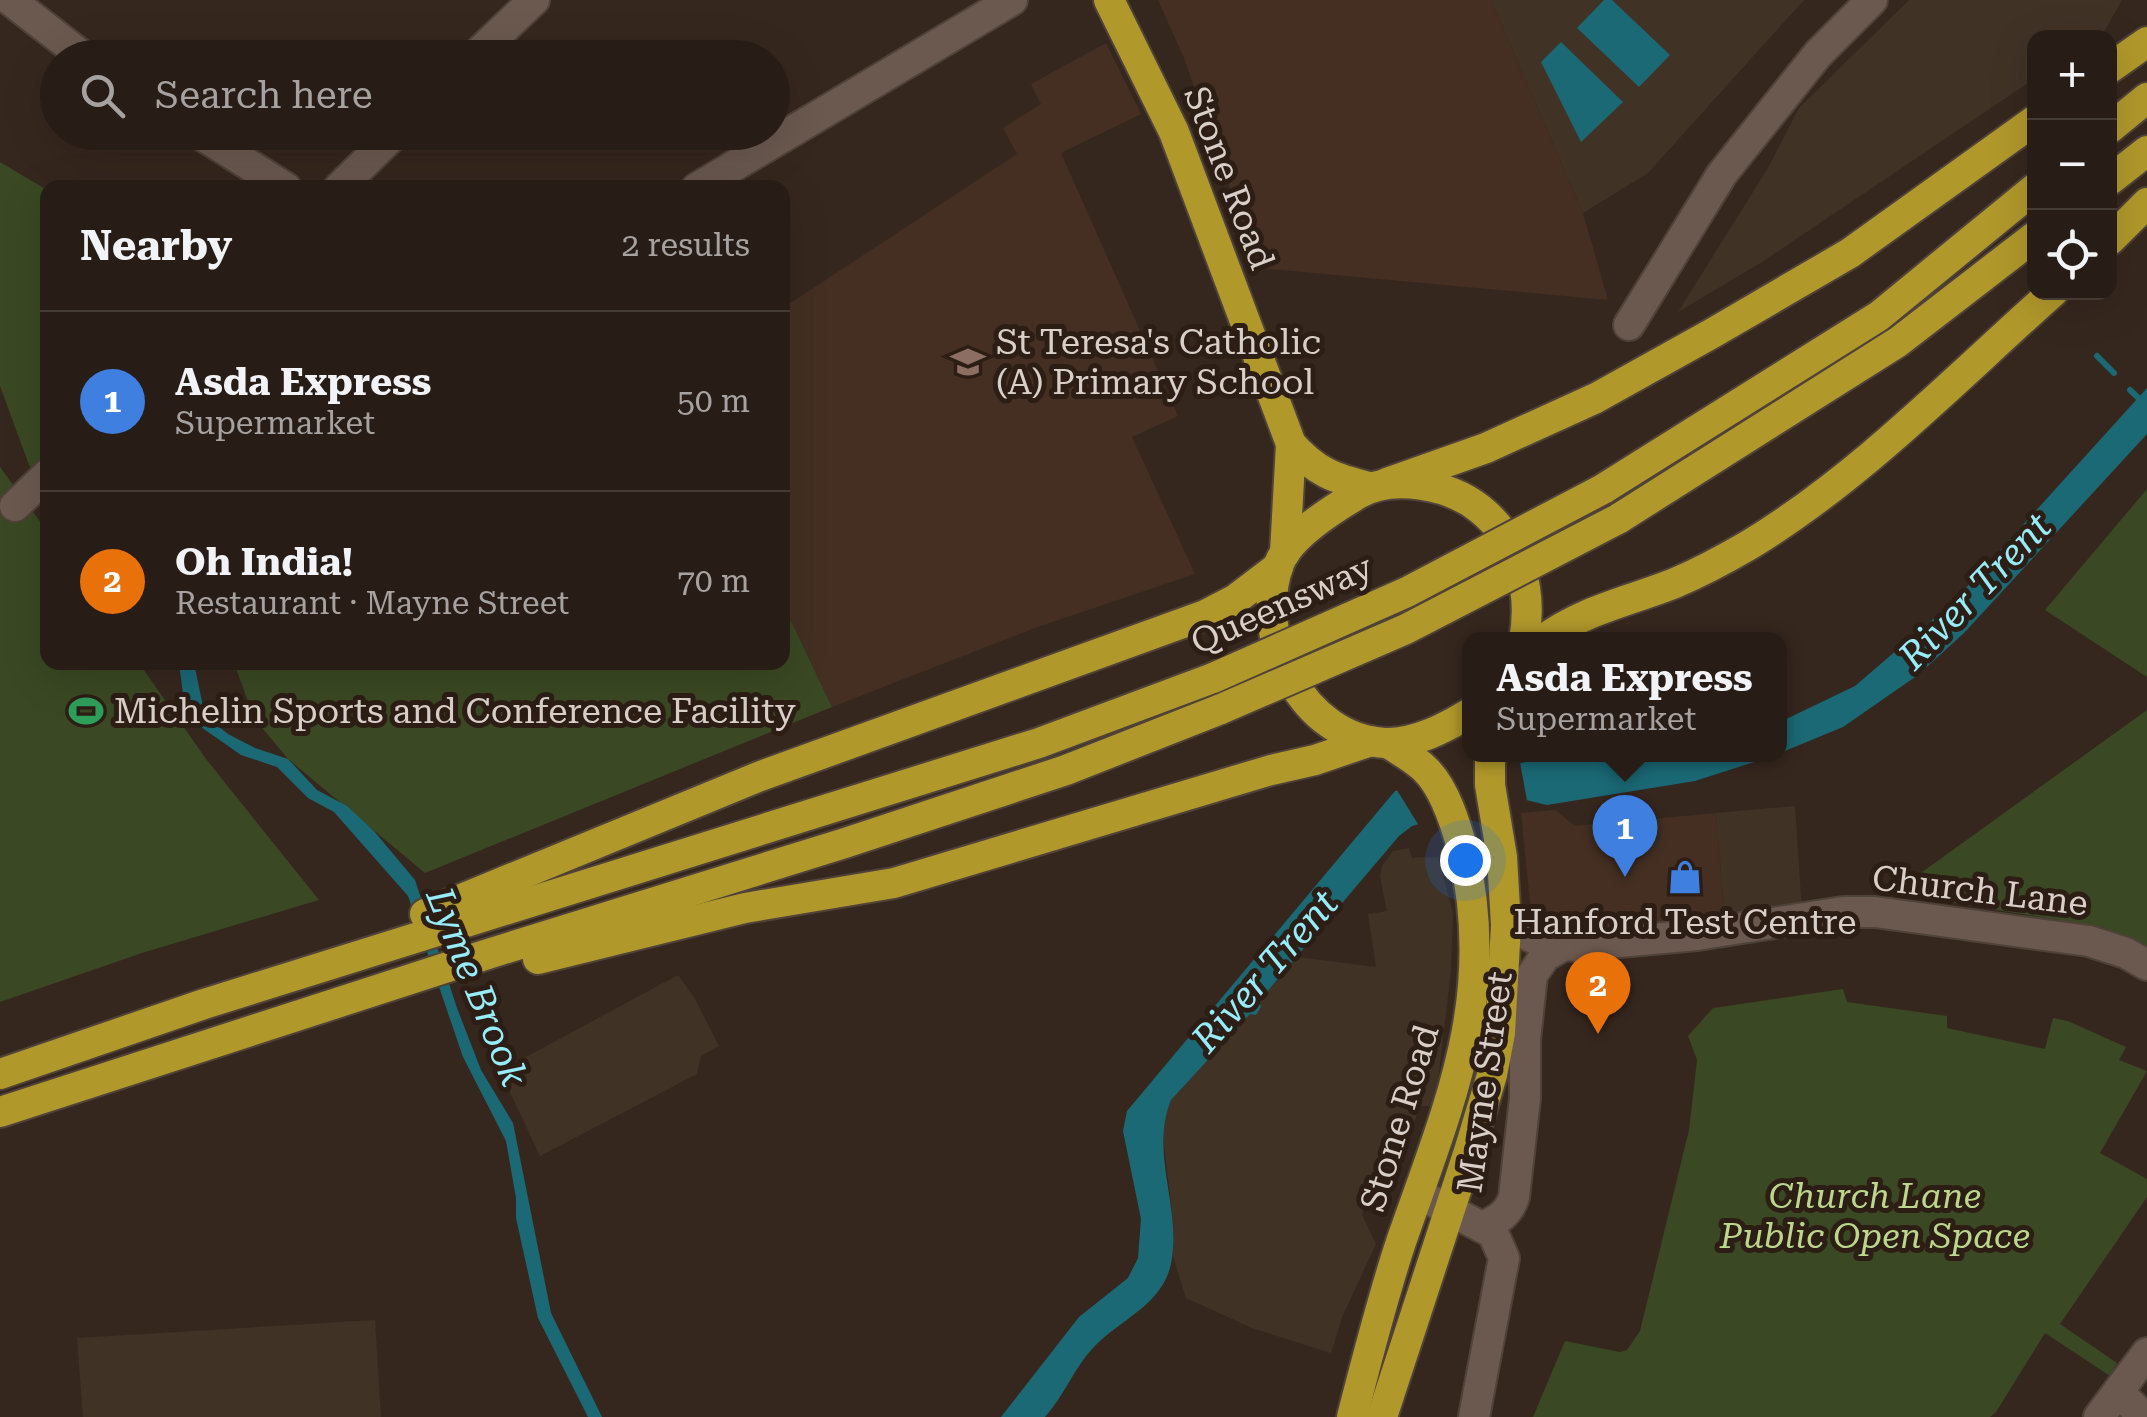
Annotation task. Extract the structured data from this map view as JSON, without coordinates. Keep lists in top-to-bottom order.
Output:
{
  "streets": {
    "highway": ["Stone Road", "Queensway"],
    "street": ["Church Lane", "Mayne Street"]
  },
  "crossings": [
    ["Stone Road", "Church Lane"],
    ["Stone Road", "Mayne Street"],
    ["Church Lane", "Mayne Street"]
  ],
  "water": ["River Trent", "Lyme Brook"],
  "parks": ["Church Lane Public Open Space"],
  "places": {
    "school or university": ["St Teresa's Catholic (A) Primary School"],
    "sports": ["Michelin Sports and Conference Facility"],
    "shop": ["Hanford Test Centre"]
  },
  "page": {
    "map_buttons": ["+", "−"],
    "search": "Search here",
    "heading": ["Nearby", "2 results"],
    "list": [
      {
        "mark": "1",
        "name": "Asda Express",
        "note": "Supermarket",
        "value": "50 m"
      },
      {
        "mark": "2",
        "name": "Oh India!",
        "note": "Restaurant · Mayne Street",
        "value": "70 m"
      }
    ],
    "popup": ["Asda Express", "Supermarket"],
    "pins": ["1", "2"]
  }
}
